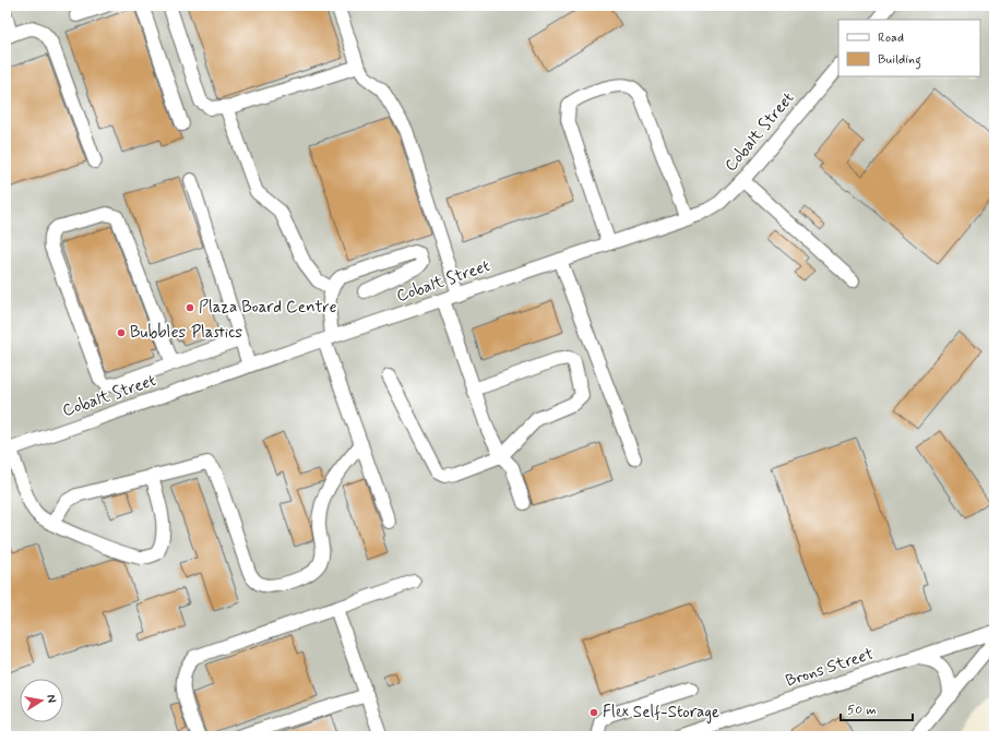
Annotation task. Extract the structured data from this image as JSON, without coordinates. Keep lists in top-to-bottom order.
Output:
{
  "streets": {
    "street": ["Cobalt Street", "Brons Street"]
  },
  "places": ["Plaza Board Centre", "Bubbles Plastics", "Flex Self-Storage"],
  "legend": ["Road", "Building"],
  "scale_bar": "50 m",
  "north": "right"
}
